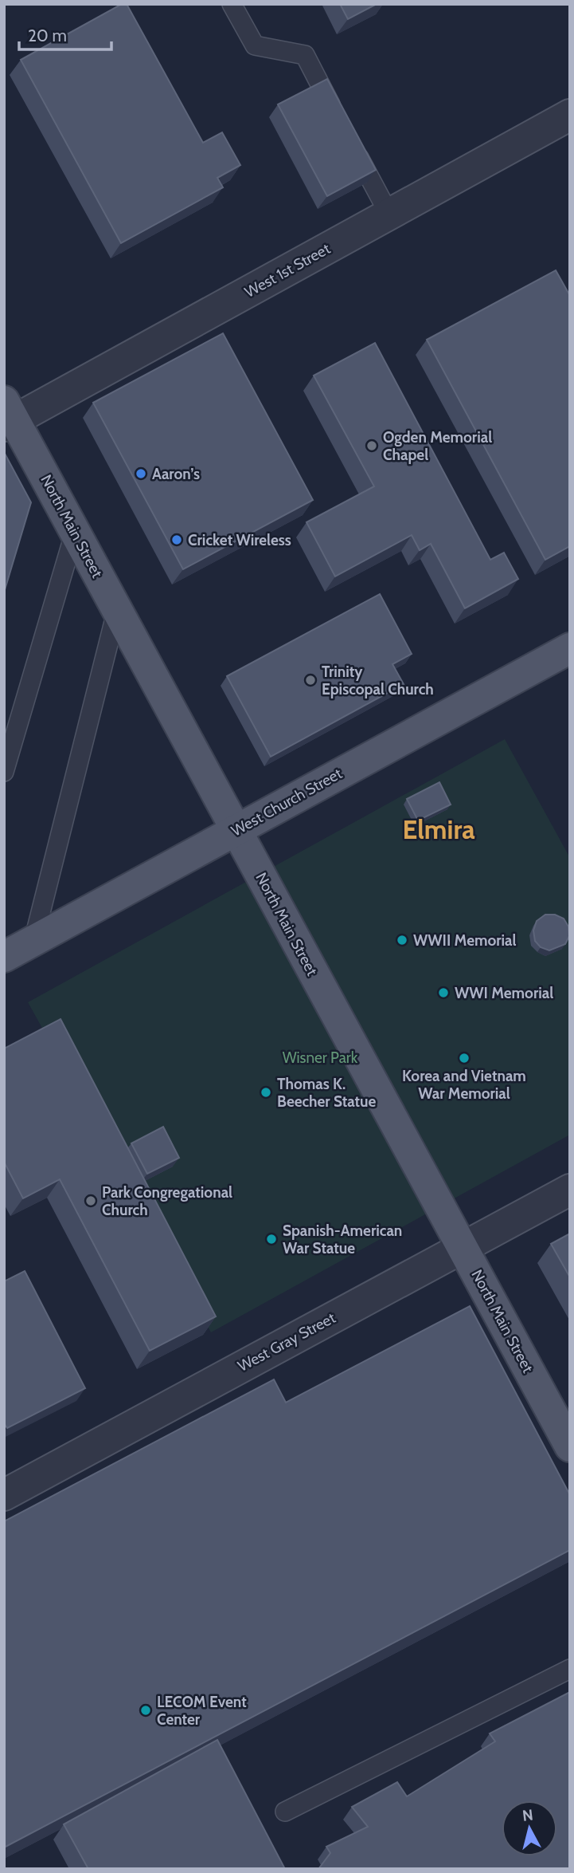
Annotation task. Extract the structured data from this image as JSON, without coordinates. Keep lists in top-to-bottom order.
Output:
{
  "streets": {
    "main road": ["North Main Street", "West Church Street"],
    "street": ["West 1st Street", "West Gray Street"]
  },
  "crossings": [
    ["West 1st Street", "North Main Street"],
    ["North Main Street", "West Church Street"],
    ["North Main Street", "West Gray Street"]
  ],
  "districts": ["Elmira"],
  "parks": ["Wisner Park"],
  "places": [
    "Ogden Memorial Chapel",
    "Aaron’s",
    "Cricket Wireless",
    "Trinity Episcopal Church",
    "WWII Memorial",
    "WWI Memorial",
    "Korea and Vietnam War Memorial",
    "Thomas K. Beecher Statue",
    "Park Congregational Church",
    "Spanish-American War Statue",
    "LECOM Event Center"
  ],
  "scale_bar": "20 m",
  "north": "top"
}
